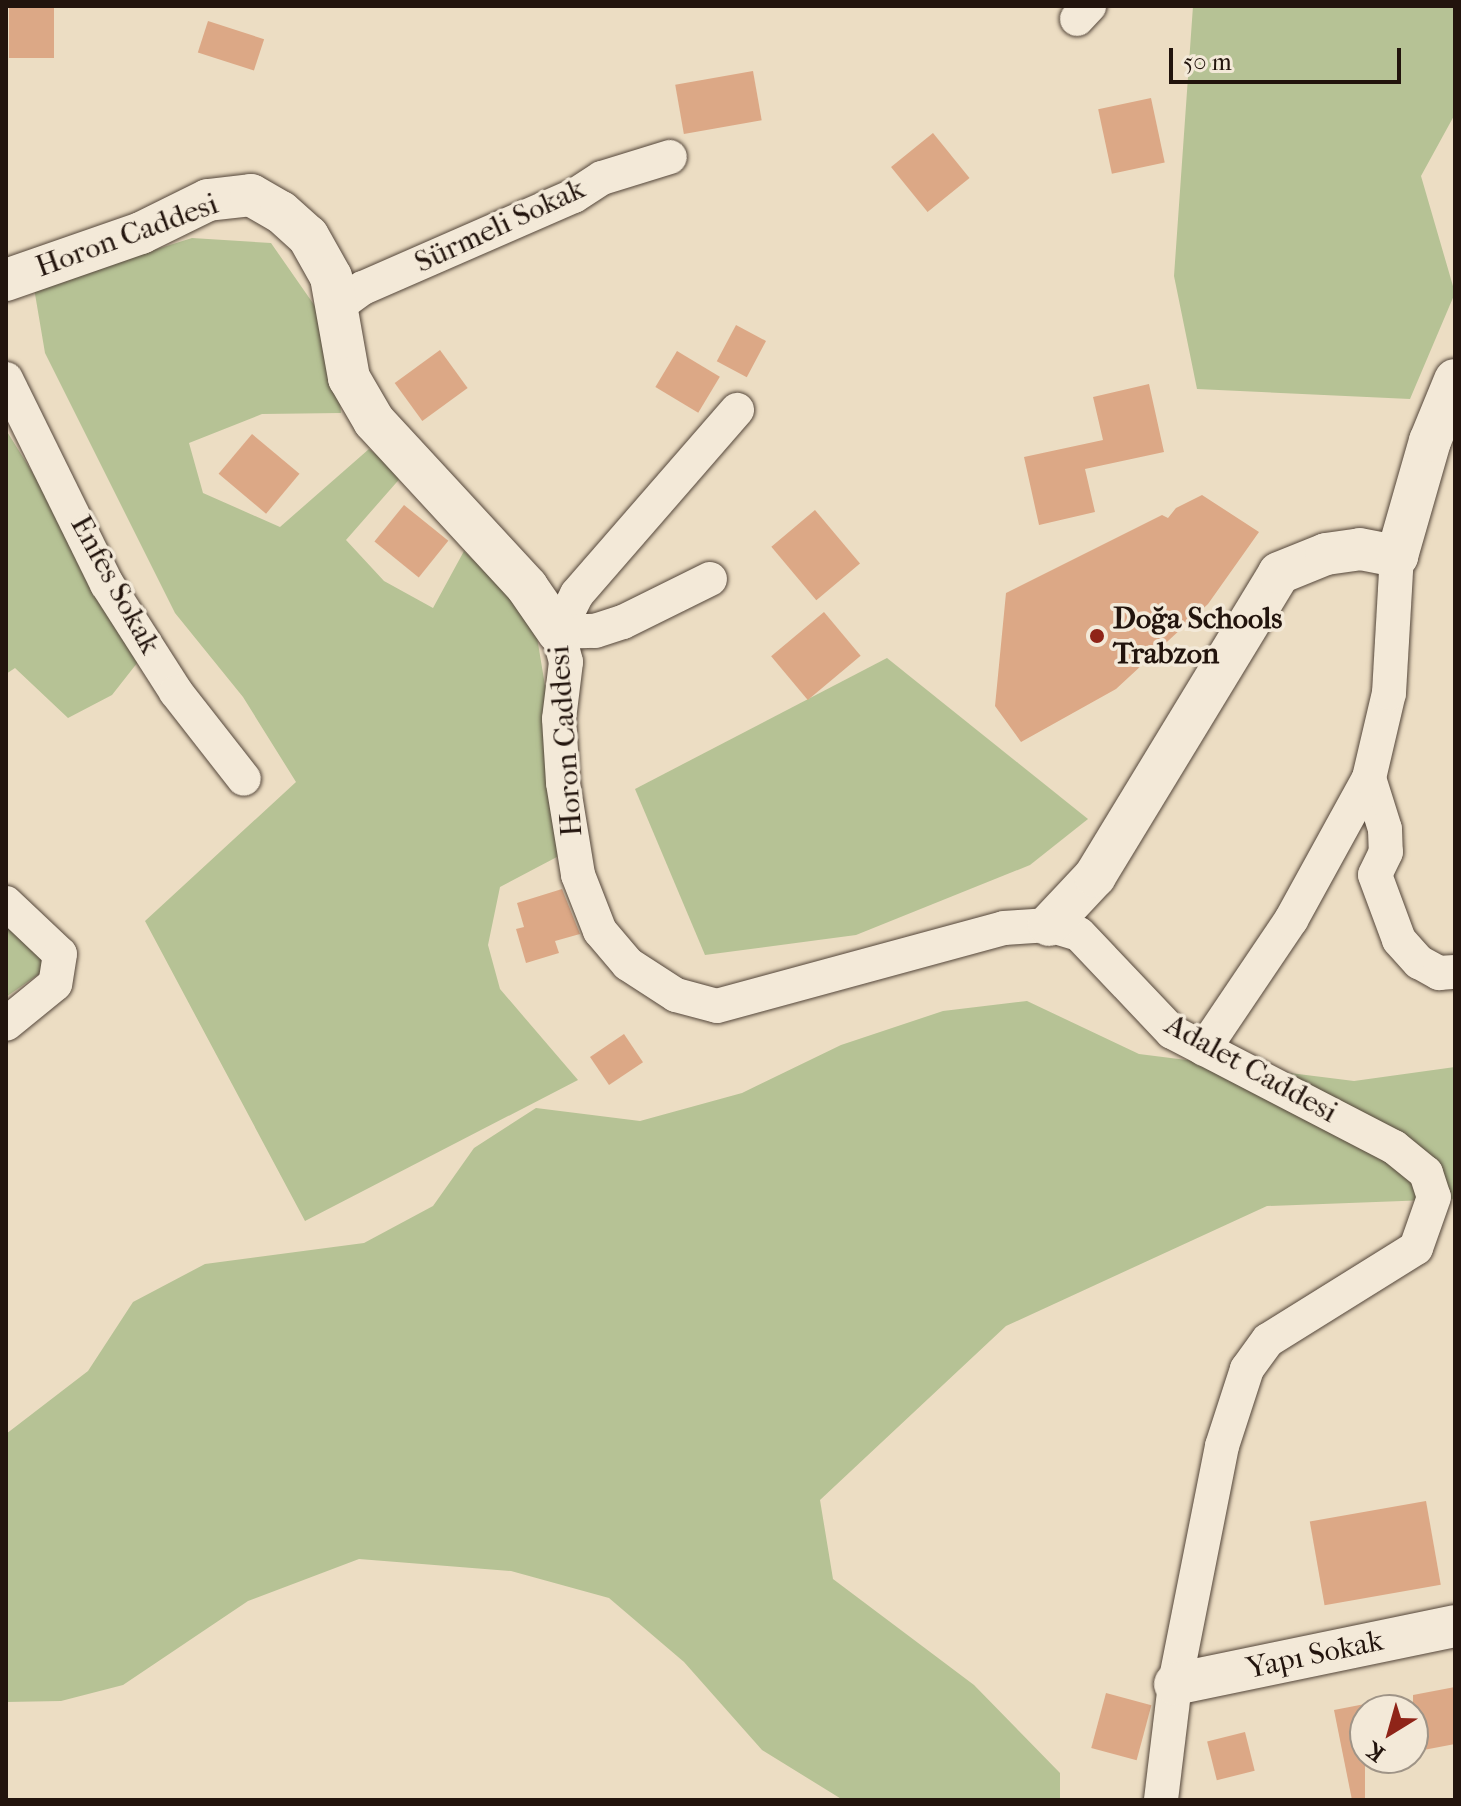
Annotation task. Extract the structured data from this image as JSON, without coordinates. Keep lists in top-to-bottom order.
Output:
{
  "streets": {
    "street": [
      "Sürmeli Sokak",
      "Horon Caddesi",
      "Enfes Sokak",
      "Adalet Caddesi",
      "Yapı Sokak"
    ]
  },
  "crossings": [
    ["Sürmeli Sokak", "Horon Caddesi"],
    ["Horon Caddesi", "Adalet Caddesi"],
    ["Adalet Caddesi", "Yapı Sokak"]
  ],
  "places": ["Doğa Schools Trabzon"],
  "scale_bar": "50 m",
  "north": "bottom left"
}
